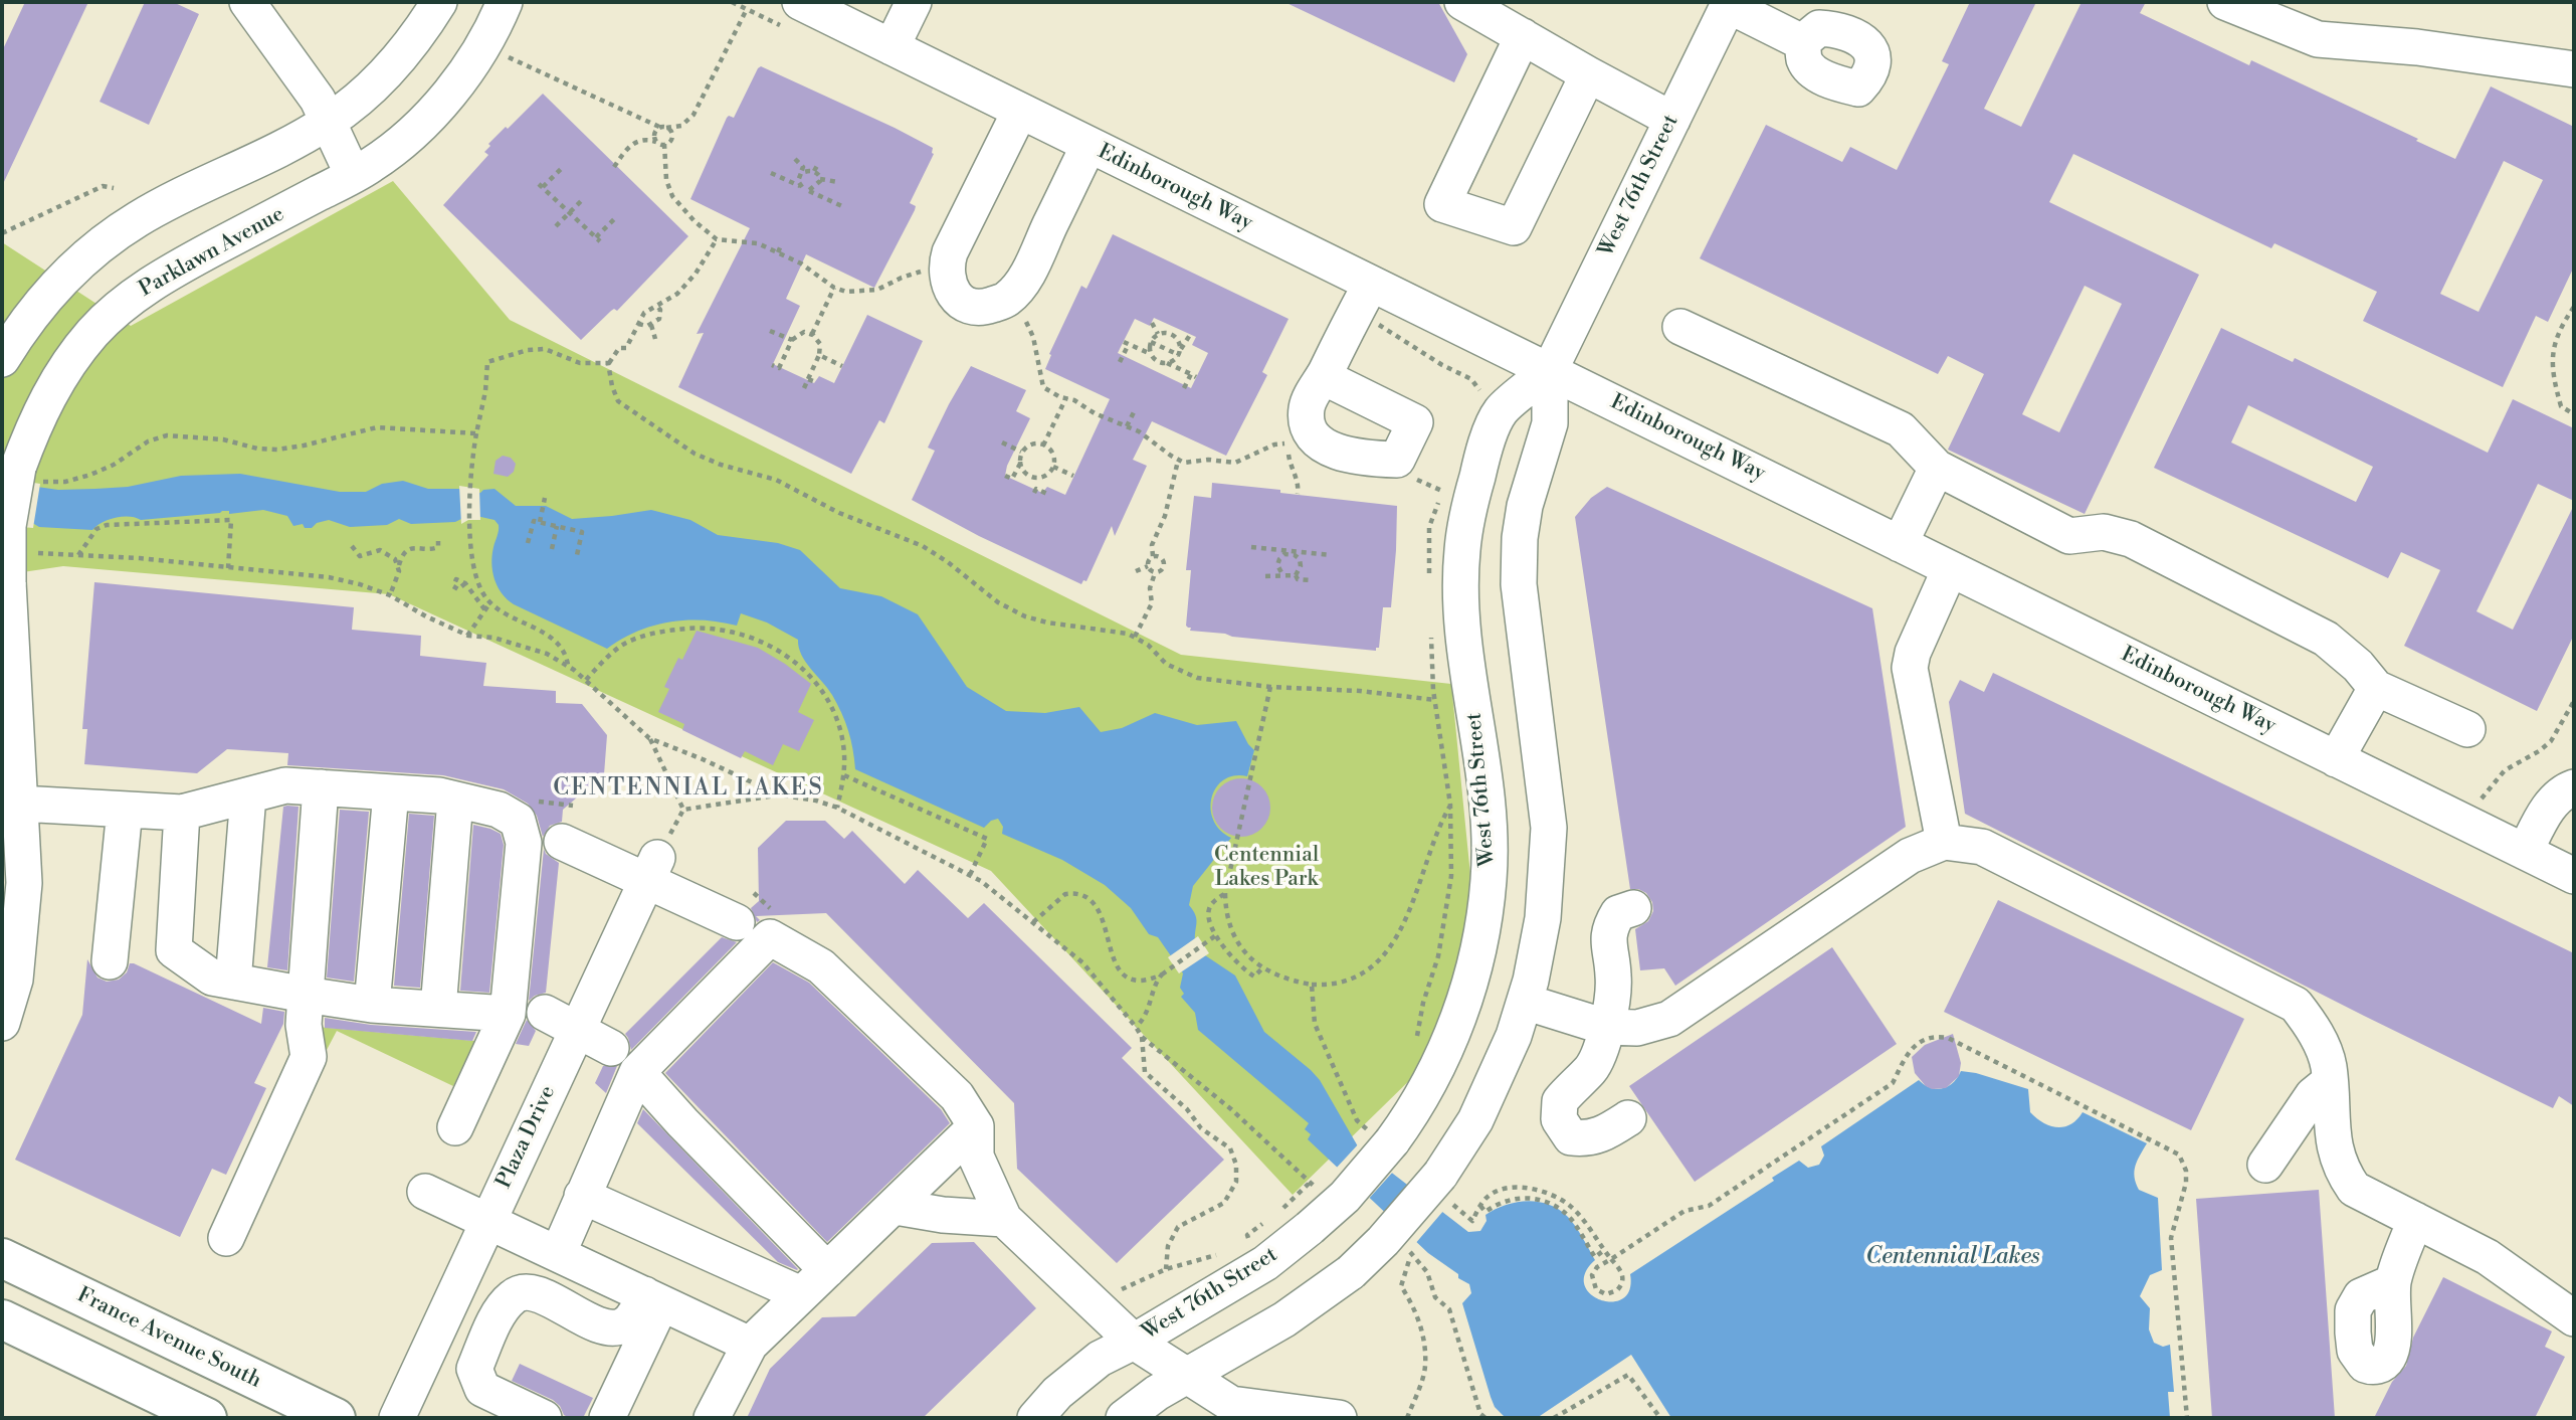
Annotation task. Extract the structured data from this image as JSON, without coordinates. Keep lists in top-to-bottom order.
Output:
{
  "streets": {
    "main road": ["France Avenue South"],
    "street": [
      "West 76th Street",
      "Edinborough Way",
      "Parklawn Avenue",
      "Plaza Drive"
    ]
  },
  "crossings": [
    ["West 76th Street", "Edinborough Way"]
  ],
  "districts": ["CENTENNIAL LAKES"],
  "water": ["Centennial Lakes"],
  "parks": ["Centennial Lakes Park"]
}
